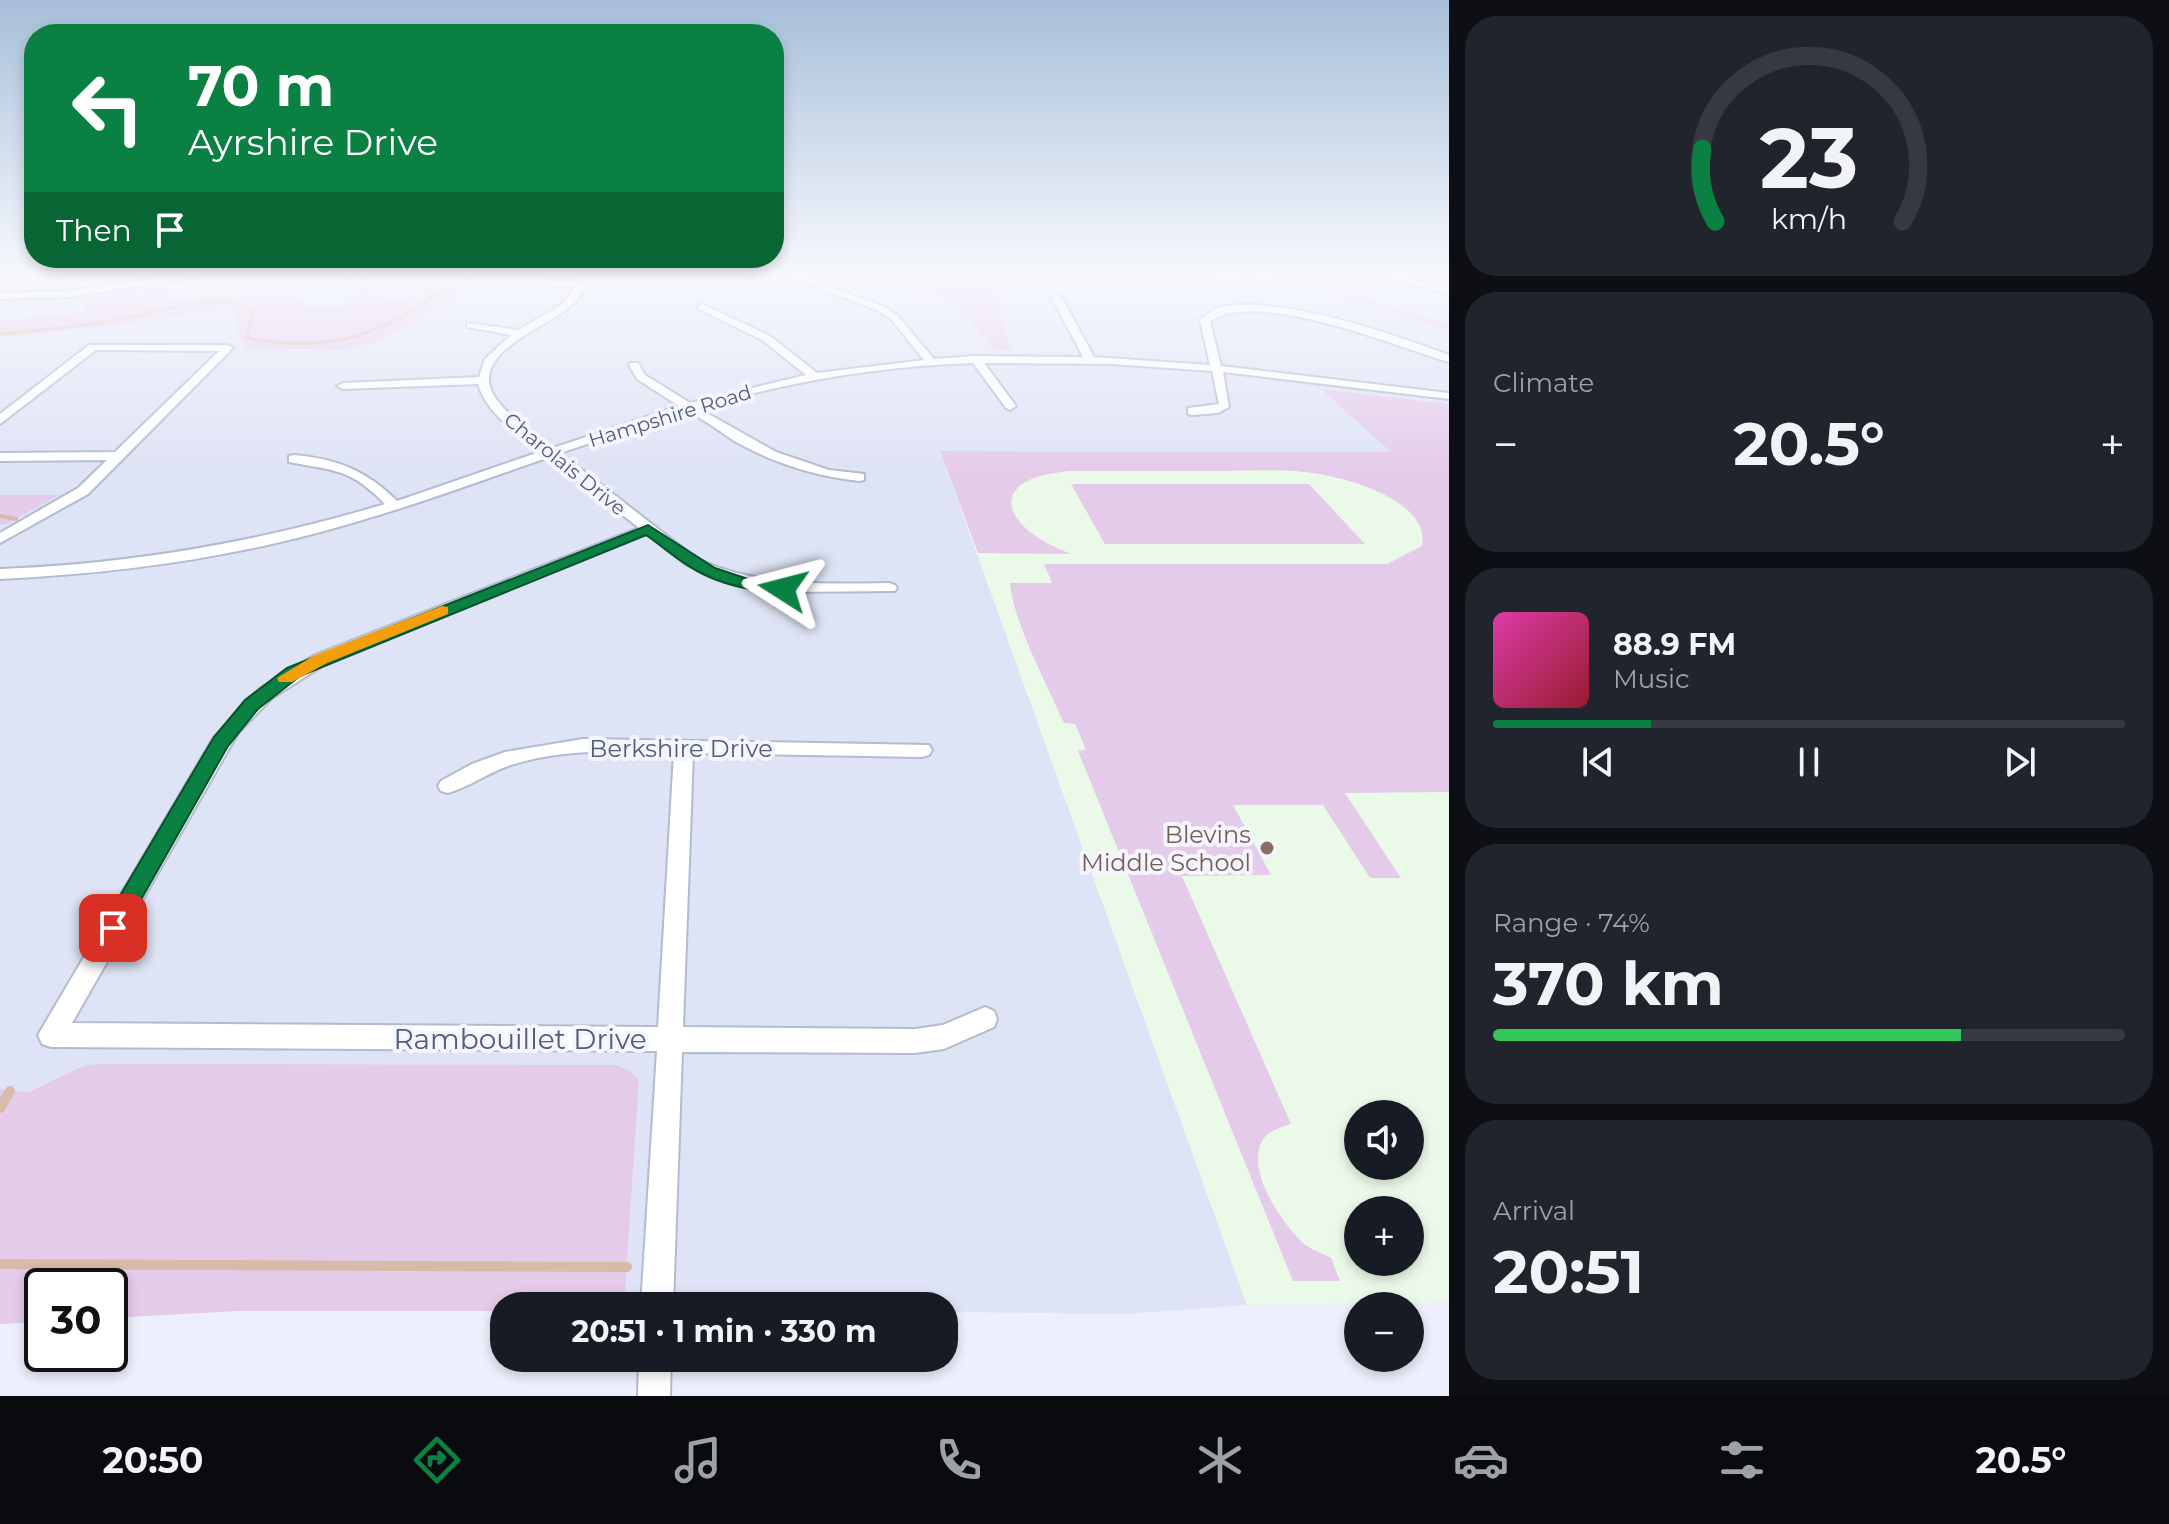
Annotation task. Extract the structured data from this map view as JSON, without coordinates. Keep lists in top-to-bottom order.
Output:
{
  "streets": {
    "street": [
      "Hampshire Road",
      "Charolais Drive",
      "Berkshire Drive",
      "Rambouillet Drive"
    ]
  },
  "crossings": [
    ["Hampshire Road", "Charolais Drive"],
    ["Charolais Drive", "Rambouillet Drive"]
  ],
  "places": ["Blevins Middle School"],
  "page": {
    "turn": ["70 m", "Ayrshire Drive"],
    "then": "Then",
    "tile": [
      "Climate",
      ["Range · 74%", "370 km"],
      ["Arrival", "20:51"]
    ],
    "heat": ["−", "20.5°", "+"],
    "song": ["88.9 FM", "Music"],
    "map_buttons": ["+", "−"],
    "limit": "30",
    "trip": "20:51 · 1 min · 330 m",
    "tabs": ["20:50", "20.5°"],
    "gauge": ["23", "km/h"]
  }
}
